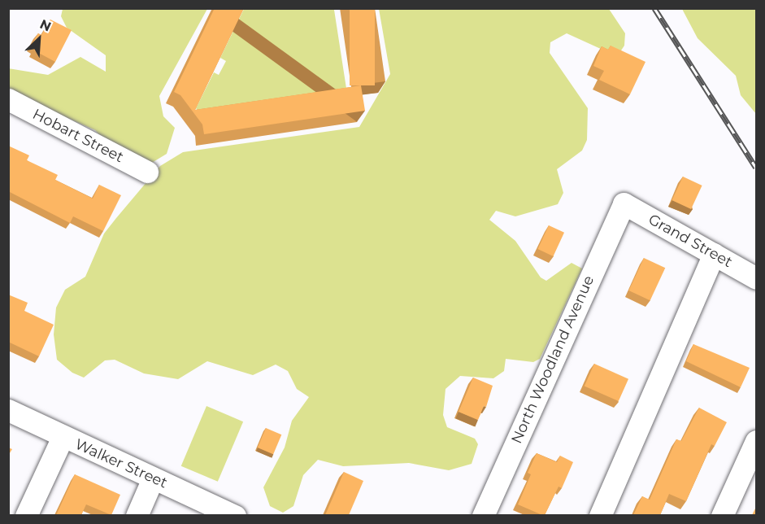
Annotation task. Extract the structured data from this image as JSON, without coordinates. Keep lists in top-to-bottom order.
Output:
{
  "streets": {
    "street": [
      "Hobart Street",
      "Grand Street",
      "North Woodland Avenue",
      "Walker Street"
    ]
  },
  "crossings": [
    ["Grand Street", "North Woodland Avenue"]
  ],
  "north": "top right"
}
